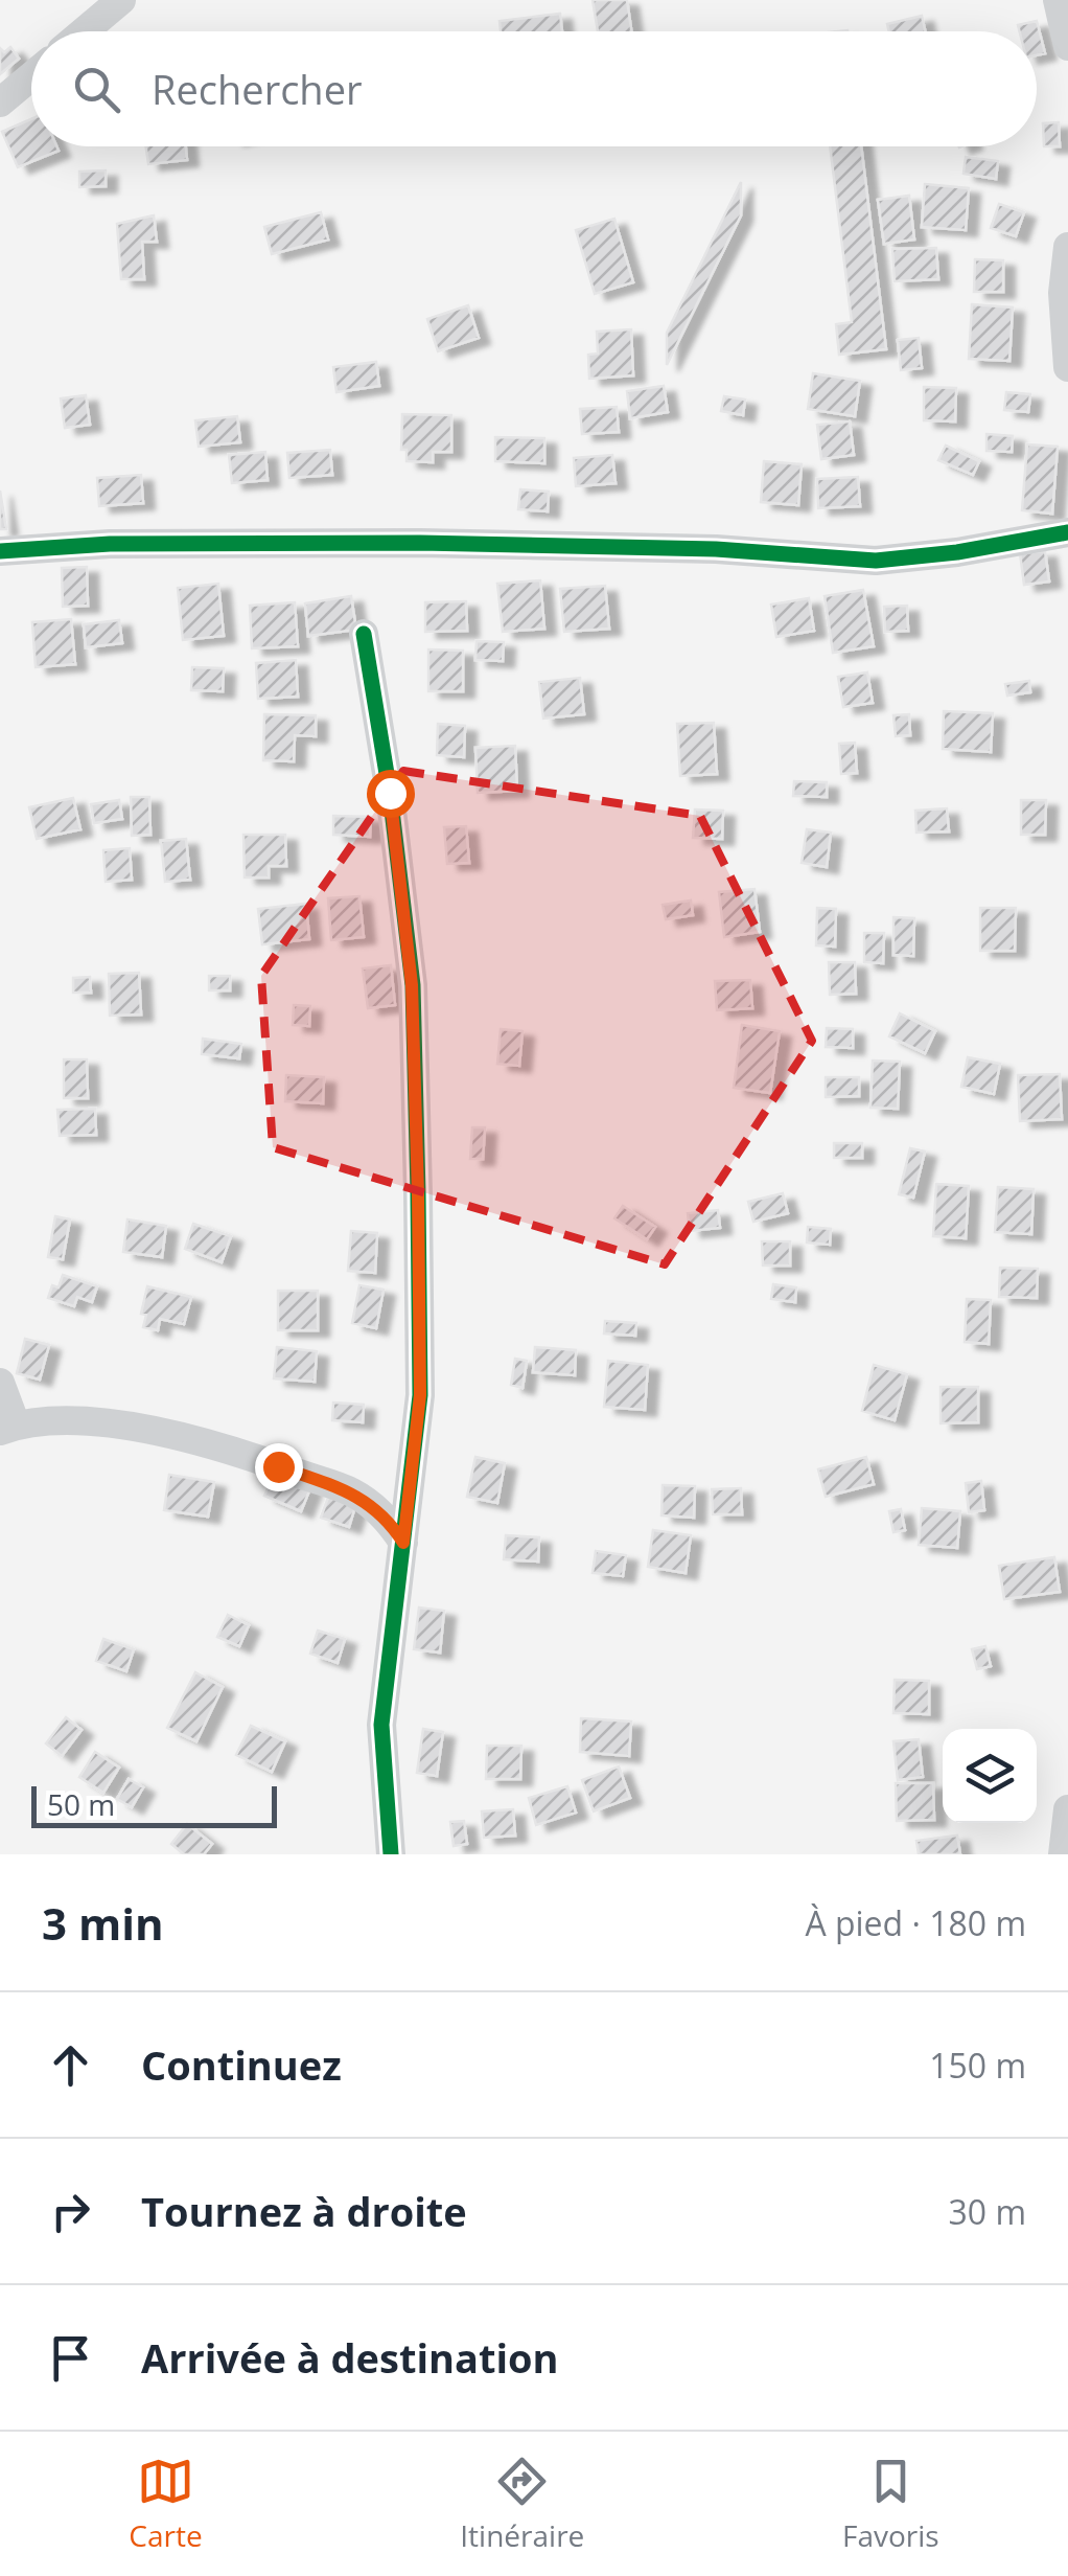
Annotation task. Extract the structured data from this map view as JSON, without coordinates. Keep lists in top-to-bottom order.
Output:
{
  "scale_bar": "50 m",
  "page": {
    "search": "Rechercher",
    "scale": "50 m",
    "heading": ["3 min", "À pied · 180 m"],
    "list": [
      ["Continuez", "150 m"],
      ["Tournez à droite", "30 m"],
      "Arrivée à destination"
    ],
    "nav": ["Carte", "Itinéraire", "Favoris"]
  }
}
